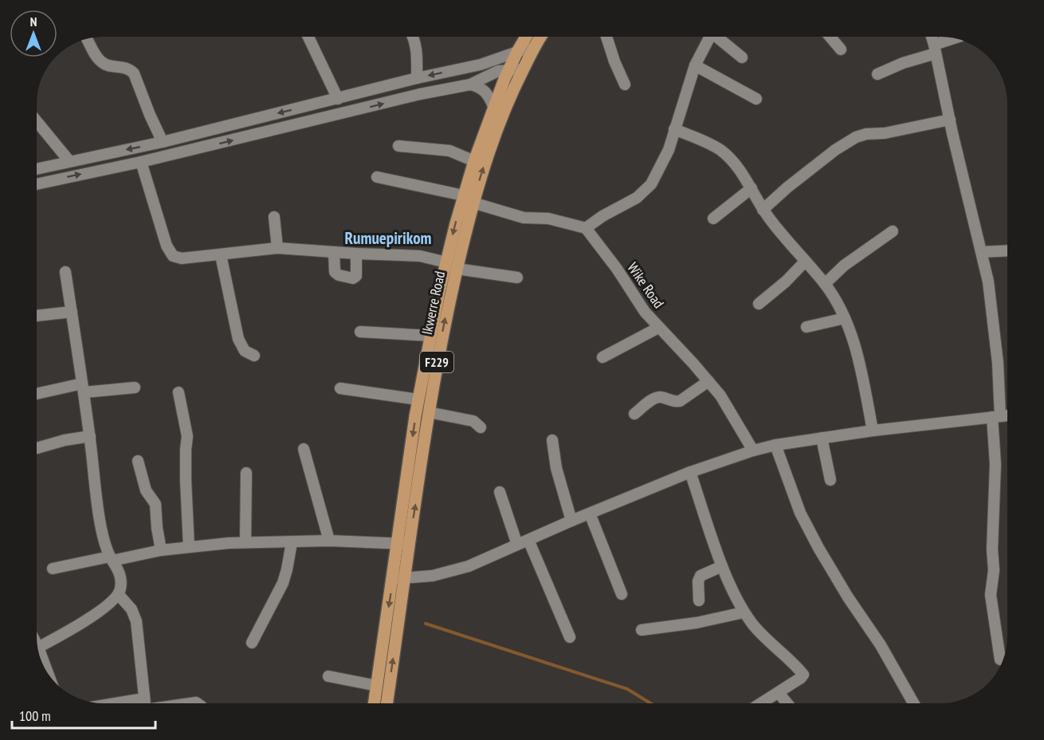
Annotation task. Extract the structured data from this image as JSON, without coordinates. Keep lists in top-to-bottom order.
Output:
{
  "streets": {
    "main road": ["Ikwerre Road", "F229"],
    "street": ["Wike Road"]
  },
  "districts": ["Rumuepirikom"],
  "scale_bar": "100 m",
  "north": "top"
}
